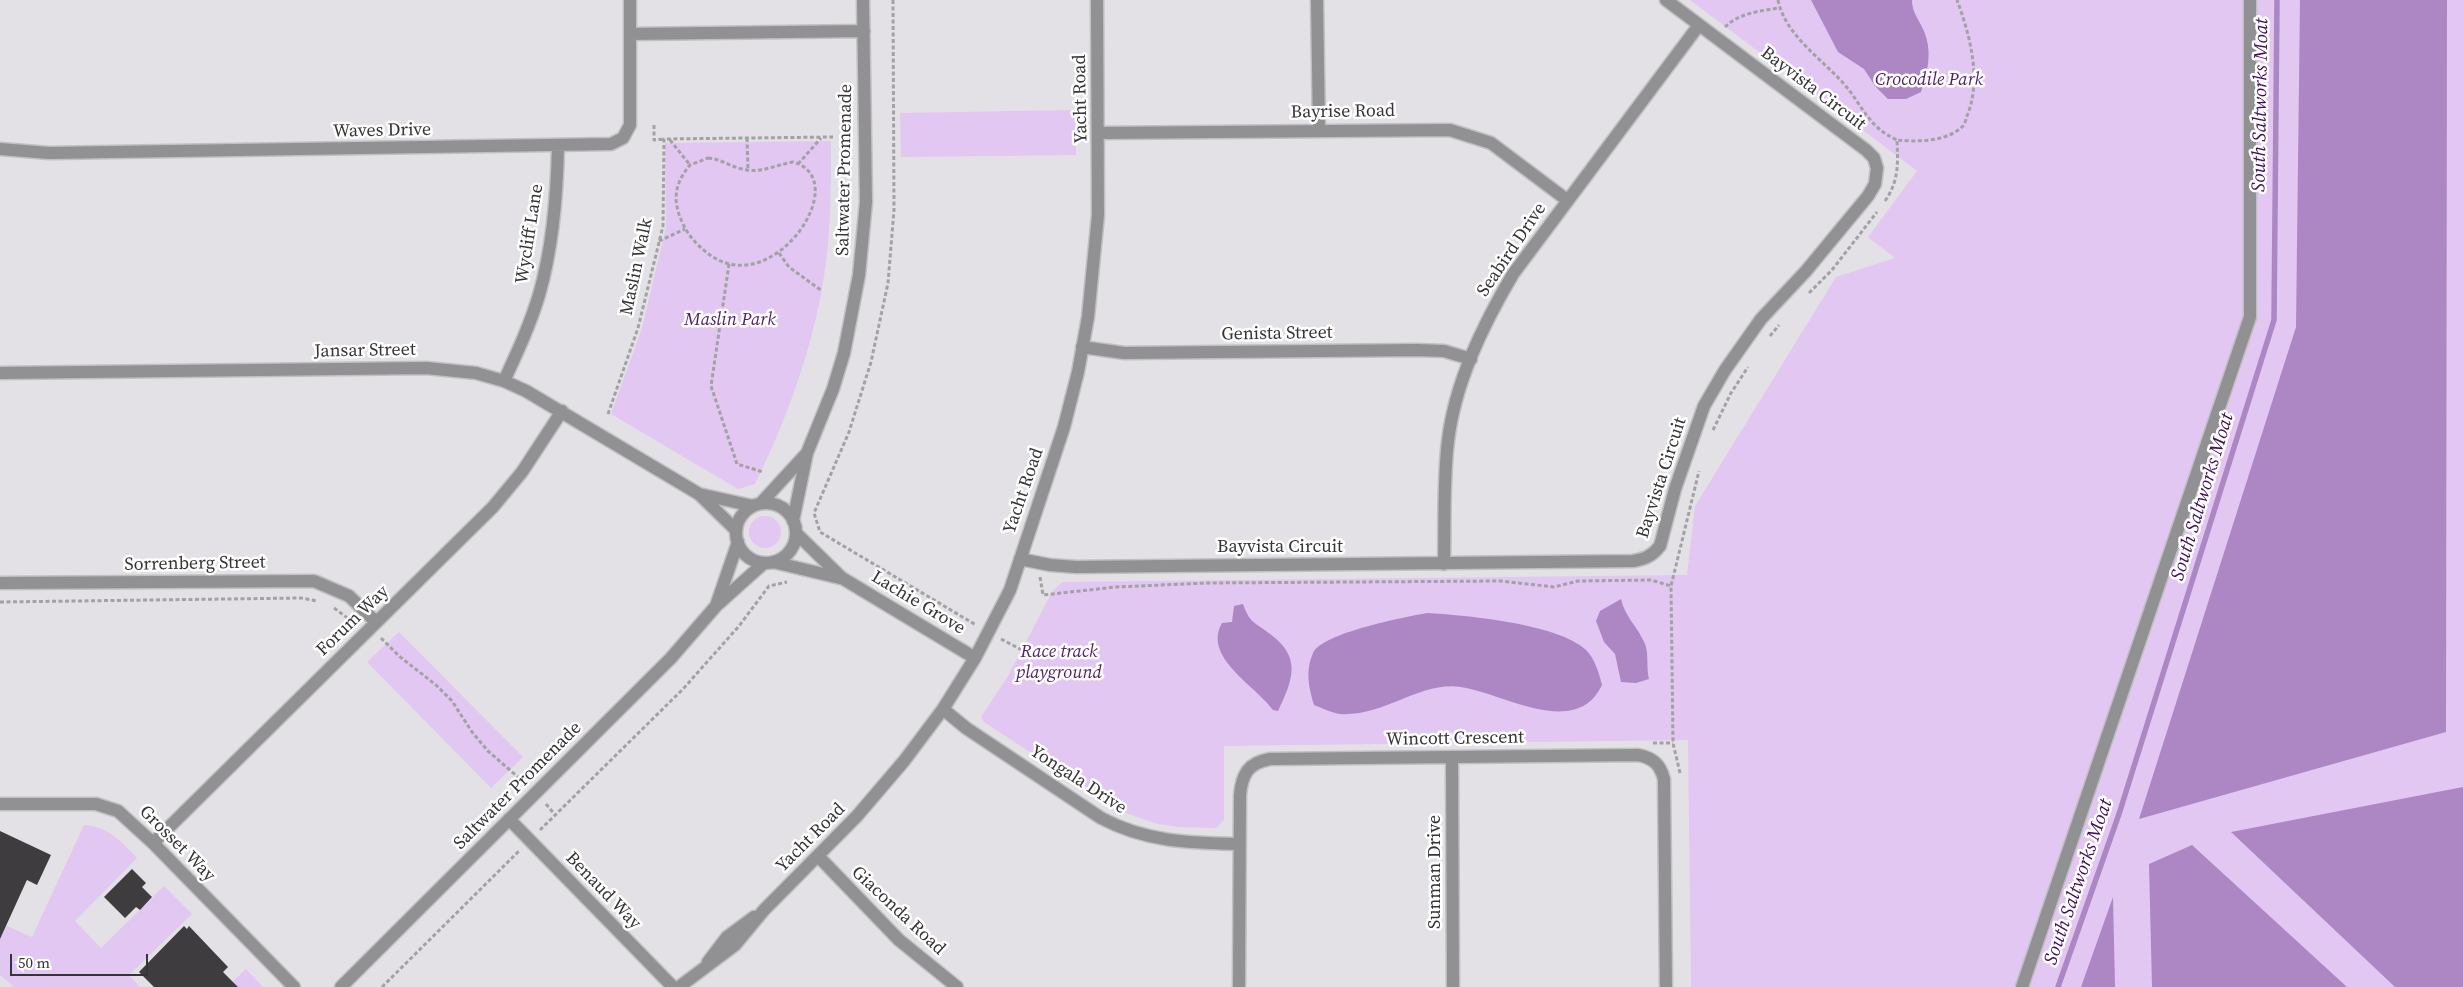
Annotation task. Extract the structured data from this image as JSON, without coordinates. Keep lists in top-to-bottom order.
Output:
{
  "streets": {
    "street": [
      "Bayvista Circuit",
      "Yacht Road",
      "Bayrise Road",
      "Waves Drive",
      "Saltwater Promenade",
      "Wycliff Lane",
      "Seabird Drive",
      "Genista Street",
      "Jansar Street",
      "Sorrenberg Street",
      "Lachie Grove",
      "Forum Way",
      "Wincott Crescent",
      "Yongala Drive",
      "Grosset Way",
      "Sunman Drive",
      "Benaud Way",
      "Giaconda Road"
    ],
    "path": ["Maslin Walk"]
  },
  "crossings": [
    ["Bayvista Circuit", "Yacht Road"],
    ["Bayvista Circuit", "Seabird Drive"],
    ["Yacht Road", "Bayrise Road"],
    ["Yacht Road", "Genista Street"],
    ["Yacht Road", "Lachie Grove"],
    ["Yacht Road", "Yongala Drive"],
    ["Yacht Road", "Giaconda Road"],
    ["Bayrise Road", "Seabird Drive"],
    ["Waves Drive", "Wycliff Lane"],
    ["Saltwater Promenade", "Jansar Street"],
    ["Saltwater Promenade", "Lachie Grove"],
    ["Saltwater Promenade", "Benaud Way"],
    ["Wycliff Lane", "Jansar Street"],
    ["Seabird Drive", "Genista Street"],
    ["Jansar Street", "Lachie Grove"],
    ["Jansar Street", "Forum Way"],
    ["Sorrenberg Street", "Forum Way"],
    ["Forum Way", "Grosset Way"],
    ["Wincott Crescent", "Yongala Drive"],
    ["Wincott Crescent", "Sunman Drive"]
  ],
  "water": ["South Saltworks Moat"],
  "parks": ["Crocodile Park", "Maslin Park", "Race track playground"],
  "scale_bar": "50 m"
}
